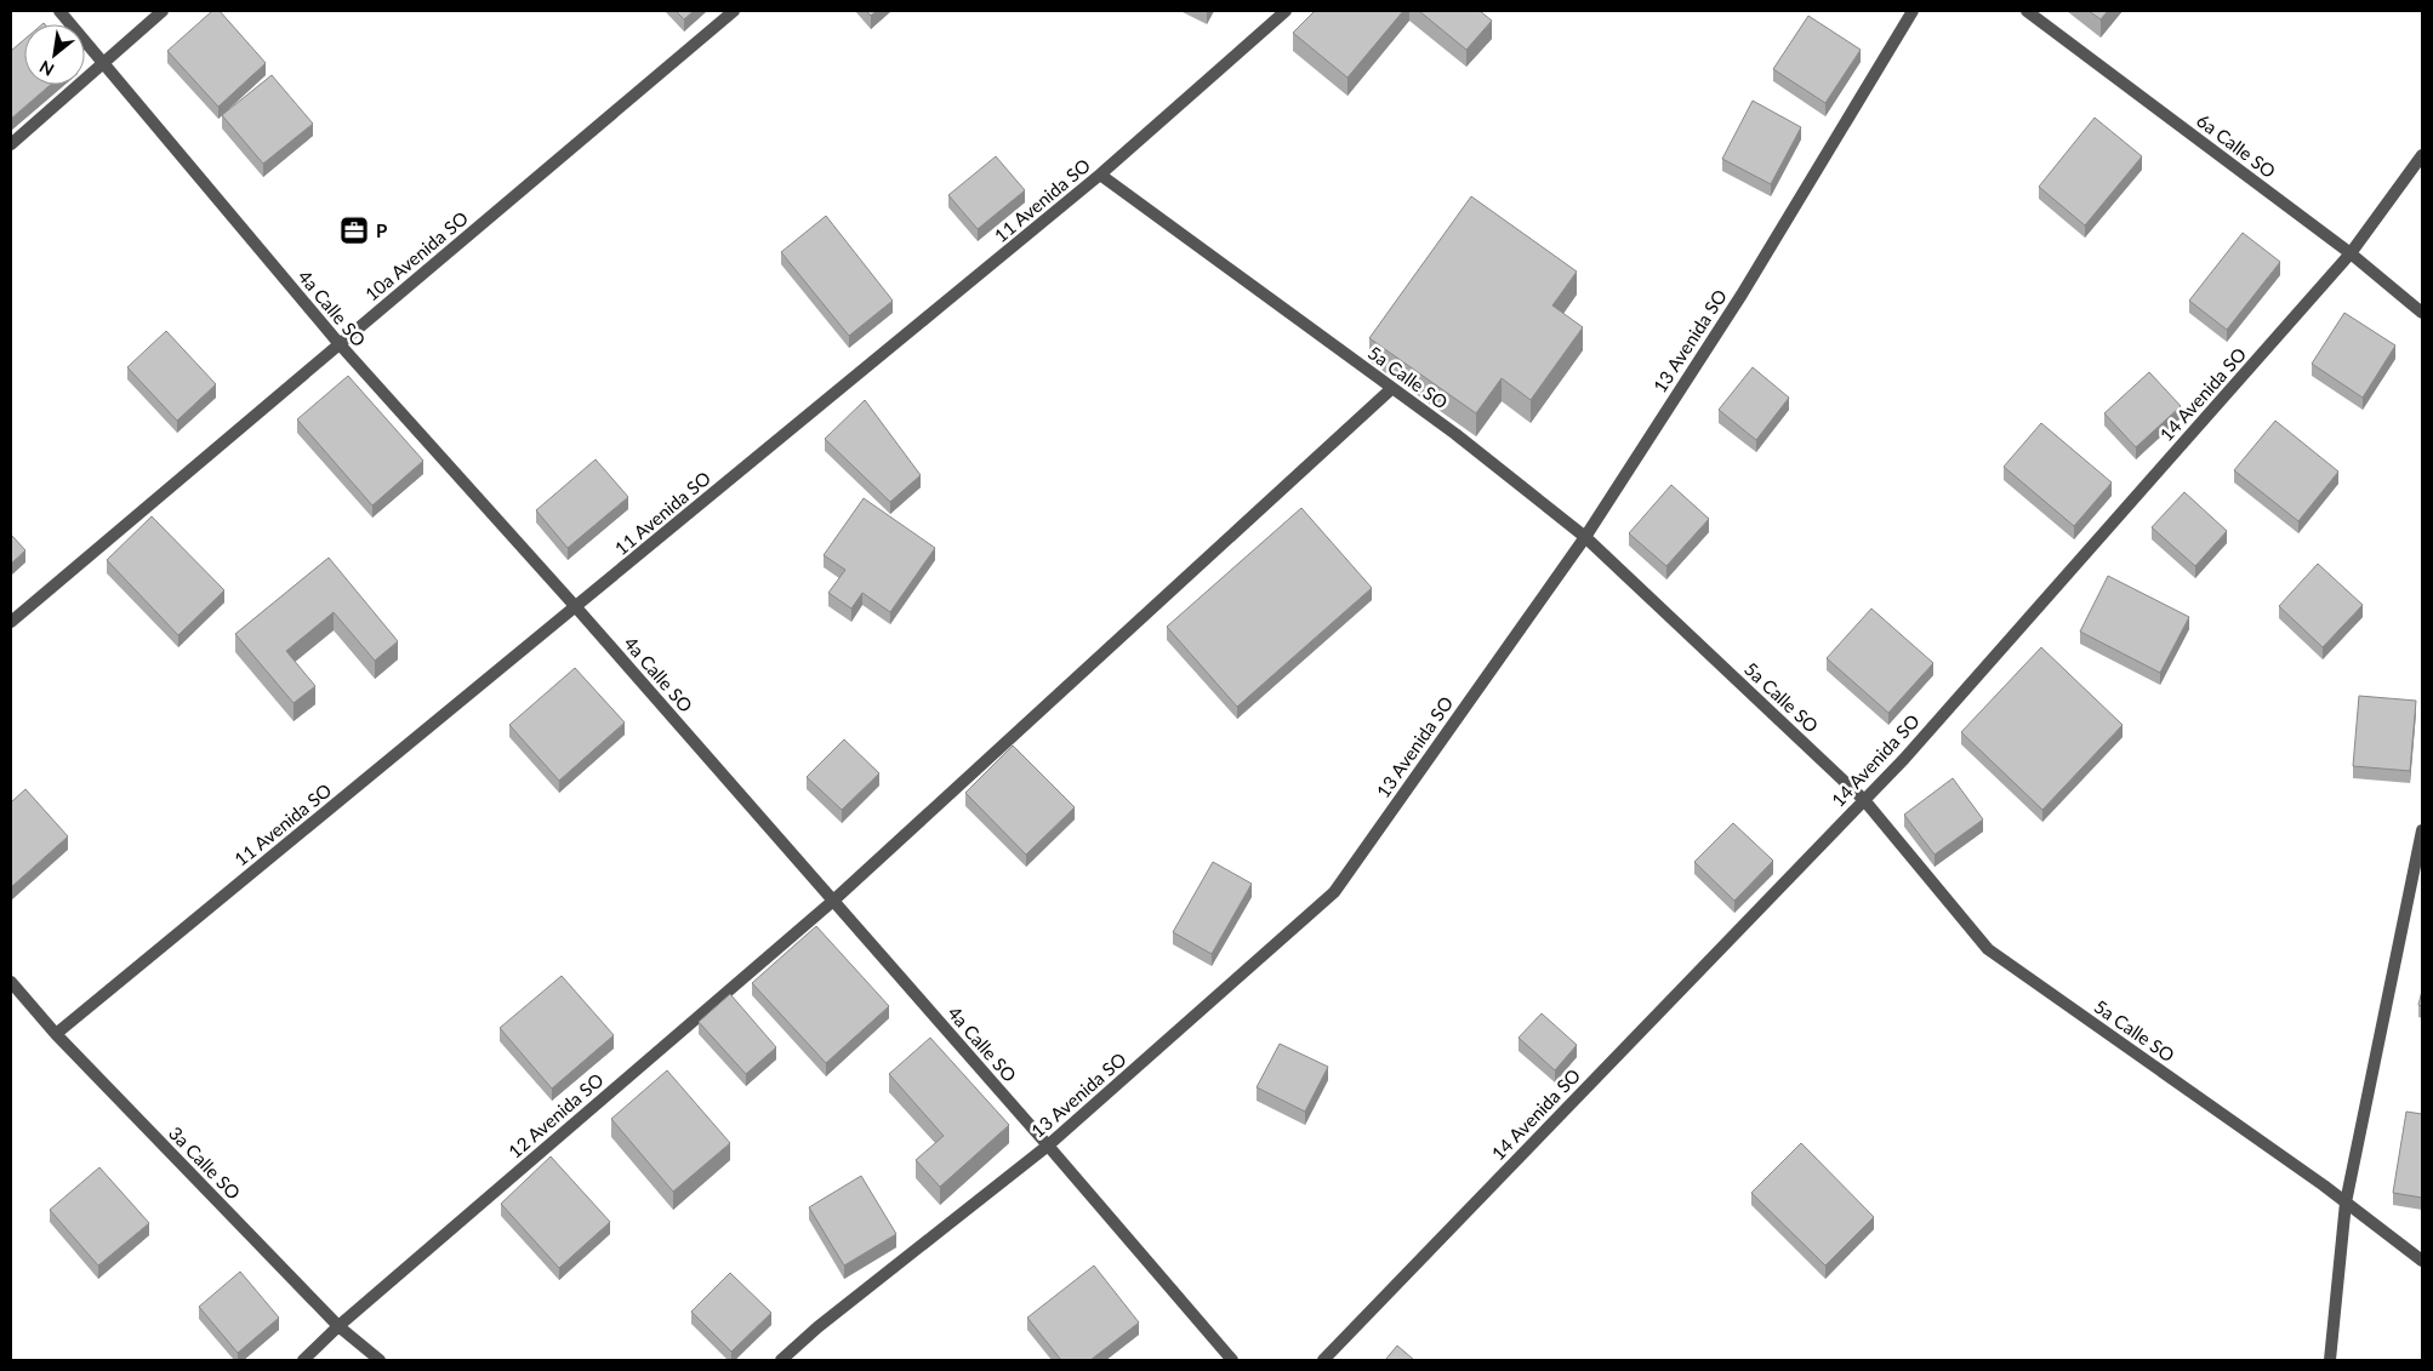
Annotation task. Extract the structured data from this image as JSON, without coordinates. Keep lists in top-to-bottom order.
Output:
{
  "streets": {
    "street": [
      "6a Calle SO",
      "11 Avenida SO",
      "10a Avenida SO",
      "4a Calle SO",
      "13 Avenida SO",
      "5a Calle SO",
      "14 Avenida SO",
      "12 Avenida SO",
      "3a Calle SO"
    ]
  },
  "crossings": [
    ["6a Calle SO", "14 Avenida SO"],
    ["11 Avenida SO", "4a Calle SO"],
    ["11 Avenida SO", "5a Calle SO"],
    ["11 Avenida SO", "3a Calle SO"],
    ["10a Avenida SO", "4a Calle SO"],
    ["4a Calle SO", "13 Avenida SO"],
    ["4a Calle SO", "12 Avenida SO"],
    ["13 Avenida SO", "5a Calle SO"],
    ["5a Calle SO", "14 Avenida SO"],
    ["5a Calle SO", "12 Avenida SO"],
    ["12 Avenida SO", "3a Calle SO"]
  ],
  "places": {
    "office": ["P"]
  },
  "north": "bottom left"
}
